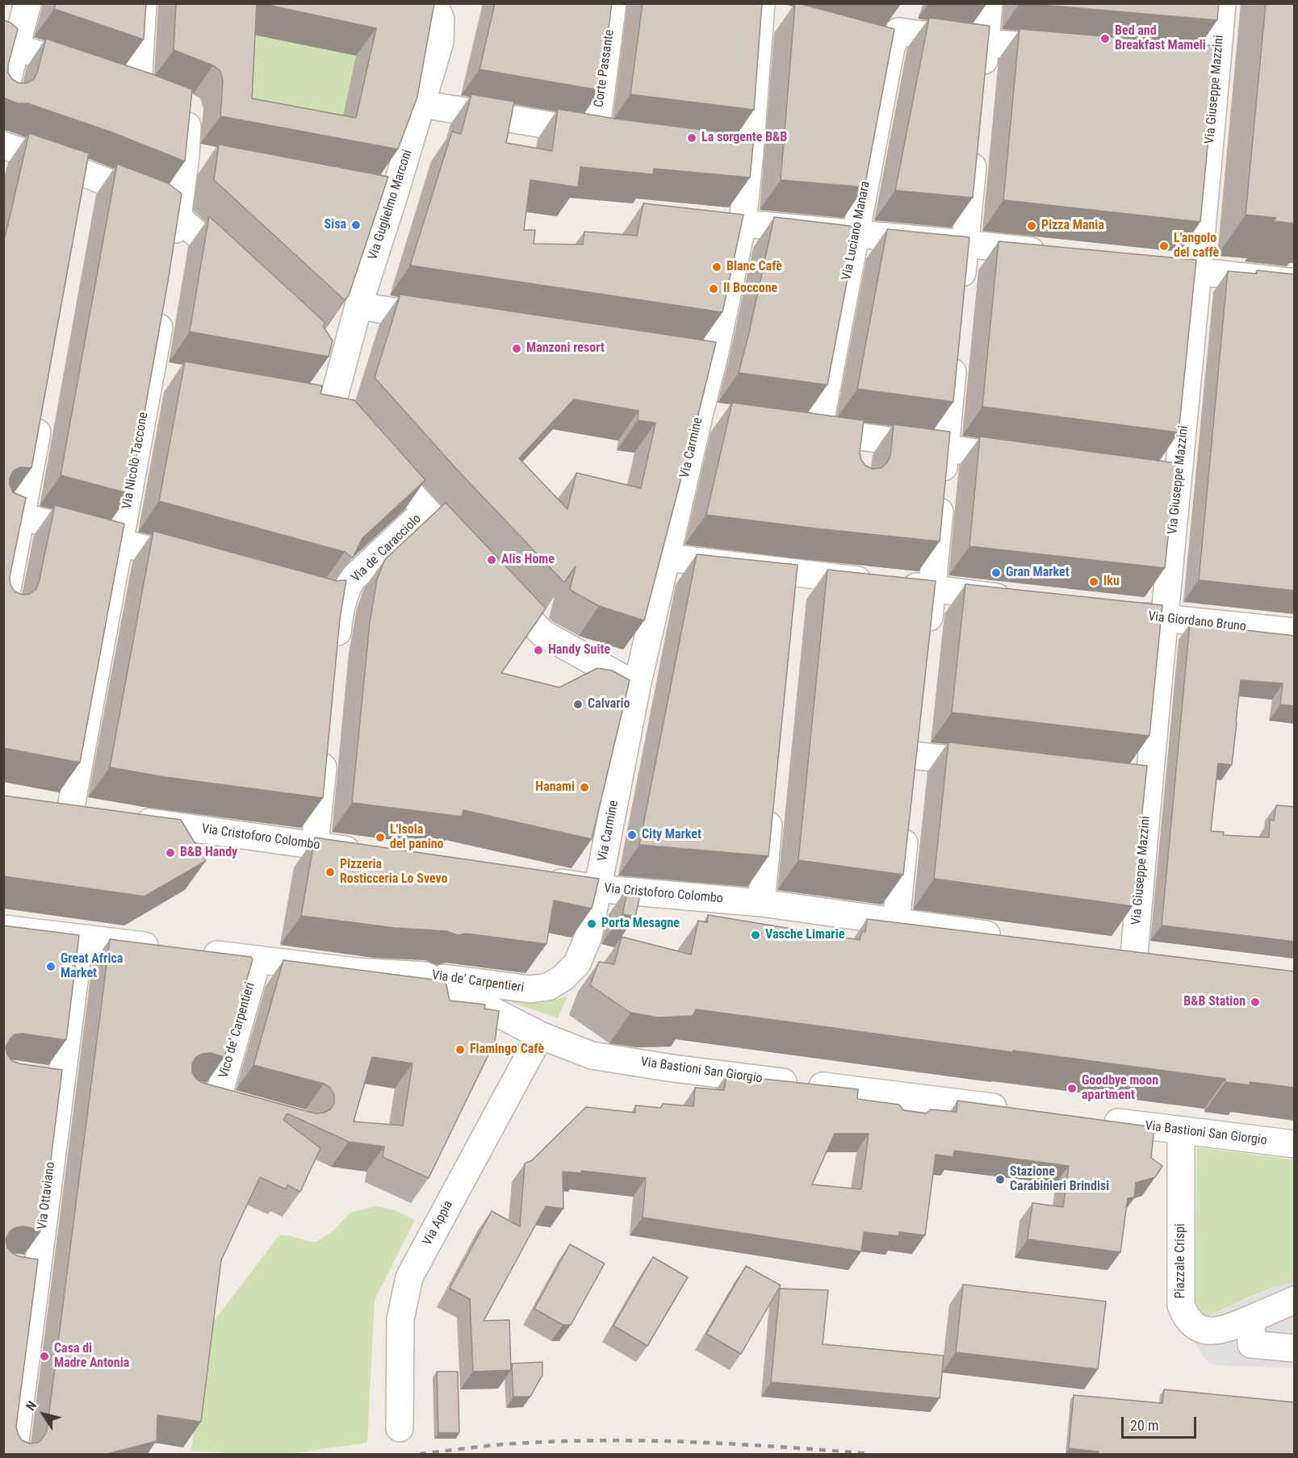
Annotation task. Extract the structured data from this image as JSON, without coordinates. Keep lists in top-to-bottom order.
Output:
{
  "streets": {
    "street": [
      "Corte Passante",
      "Via Giuseppe Mazzini",
      "Via Guglielmo Marconi",
      "Via Luciano Manara",
      "Via Carmine",
      "Via Nicolò Taccone",
      "Via de' Caracciolo",
      "Via Giordano Bruno",
      "Via Cristoforo Colombo",
      "Via de' Carpentieri",
      "Vico de' Carpentieri",
      "Via Bastioni San Giorgio",
      "Via Ottaviano",
      "Via Appia",
      "Piazzale Crispi"
    ]
  },
  "crossings": [
    ["Corte Passante", "Via Guglielmo Marconi"],
    ["Via Giuseppe Mazzini", "Via Giordano Bruno"],
    ["Via Carmine", "Via Cristoforo Colombo"],
    ["Via Carmine", "Via de' Carpentieri"],
    ["Via Cristoforo Colombo", "Via de' Carpentieri"],
    ["Via de' Carpentieri", "Vico de' Carpentieri"],
    ["Via de' Carpentieri", "Via Bastioni San Giorgio"],
    ["Via de' Carpentieri", "Via Appia"],
    ["Via Bastioni San Giorgio", "Via Appia"],
    ["Via Bastioni San Giorgio", "Piazzale Crispi"]
  ],
  "places": [
    "Bed and Breakfast Mameli",
    "La sorgente B&B",
    "Sisa",
    "Pizza Mania",
    "L'angolo del caffè",
    "Blanc Cafè",
    "Il Boccone",
    "Manzoni resort",
    "Alis Home",
    "Gran Market",
    "Iku",
    "Handy Suite",
    "Calvario",
    "Hanami",
    "City Market",
    "L'Isola del panino",
    "B&B Handy",
    "Pizzeria Rosticceria Lo Svevo",
    "Porta Mesagne",
    "Vasche Limarie",
    "Great Africa Market",
    "B&B Station",
    "Flamingo Cafè",
    "Goodbye moon apartment",
    "Stazione Carabinieri Brindisi",
    "Casa di Madre Antonia"
  ],
  "scale_bar": "20 m",
  "north": "top left"
}
